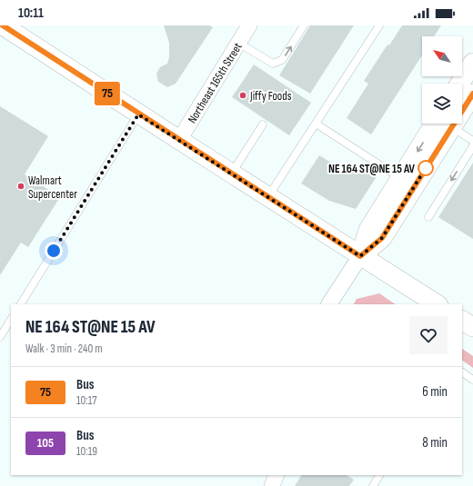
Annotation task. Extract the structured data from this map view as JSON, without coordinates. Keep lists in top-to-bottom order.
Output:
{
  "streets": {
    "street": ["Northeast 165th Street"]
  },
  "places": ["Jiffy Foods", "NE 164 ST@NE 15 AV", "Walmart Supercenter"],
  "lines": ["bus line 75"],
  "north": "top left",
  "page": {
    "status": "10:11",
    "on_map": "75",
    "heading": ["NE 164 ST@NE 15 AV", "Walk · 3 min · 240 m"],
    "list": [
      {
        "mark": "75",
        "name": "Bus",
        "note": "10:17",
        "value": "6 min"
      },
      {
        "mark": "105",
        "name": "Bus",
        "note": "10:19",
        "value": "8 min"
      }
    ]
  }
}
